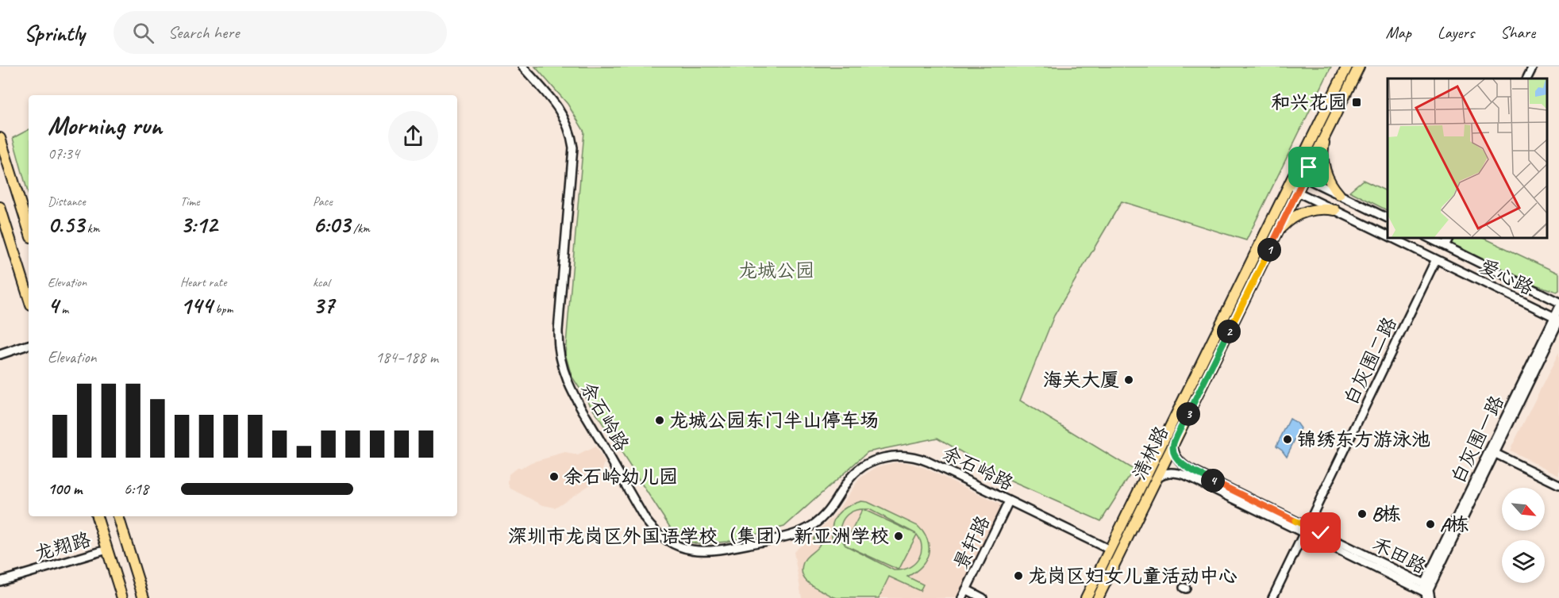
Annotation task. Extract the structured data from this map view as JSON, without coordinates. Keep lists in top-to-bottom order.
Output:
{
  "streets": {
    "main road": ["清林路"],
    "street": [
      "爱心路",
      "白灰围二路",
      "余石岭路",
      "白灰围一路",
      "景轩路",
      "龙翔路",
      "禾田路"
    ]
  },
  "crossings": [
    ["爱心路", "白灰围二路"],
    ["爱心路", "白灰围一路"],
    ["爱心路", "清林路"],
    ["白灰围二路", "禾田路"],
    ["余石岭路", "清林路"],
    ["余石岭路", "景轩路"],
    ["白灰围一路", "禾田路"],
    ["清林路", "禾田路"]
  ],
  "parks": ["龙城公园"],
  "places": {
    "transit": ["和兴花园"],
    "other": [
      "海关大厦",
      "龙城公园东门半山停车场",
      "锦绣东方游泳池",
      "余石岭幼儿园",
      "B栋",
      "A栋",
      "深圳市龙岗区外国语学校（集团）新亚洲学校",
      "龙岗区妇女儿童活动中心"
    ]
  },
  "north": "bottom right",
  "page": {
    "header": "Sprintly",
    "search": "Search here",
    "nav": ["Map", "Layers", "Share"],
    "heading": ["Morning run", "07:34"],
    "stats": [
      ["Distance", "0.53 km"],
      ["Time", "3:12"],
      ["Pace", "6:03 /km"],
      ["Elevation", "4 m"],
      ["Heart rate", "144 bpm"],
      ["kcal", "37"]
    ],
    "pins": [
      "1",
      "2",
      "3",
      "4"
    ],
    "chart": ["Elevation", "184–188 m"],
    "list": [
      {
        "name": "100 m",
        "note": "6:18"
      }
    ]
  }
}
